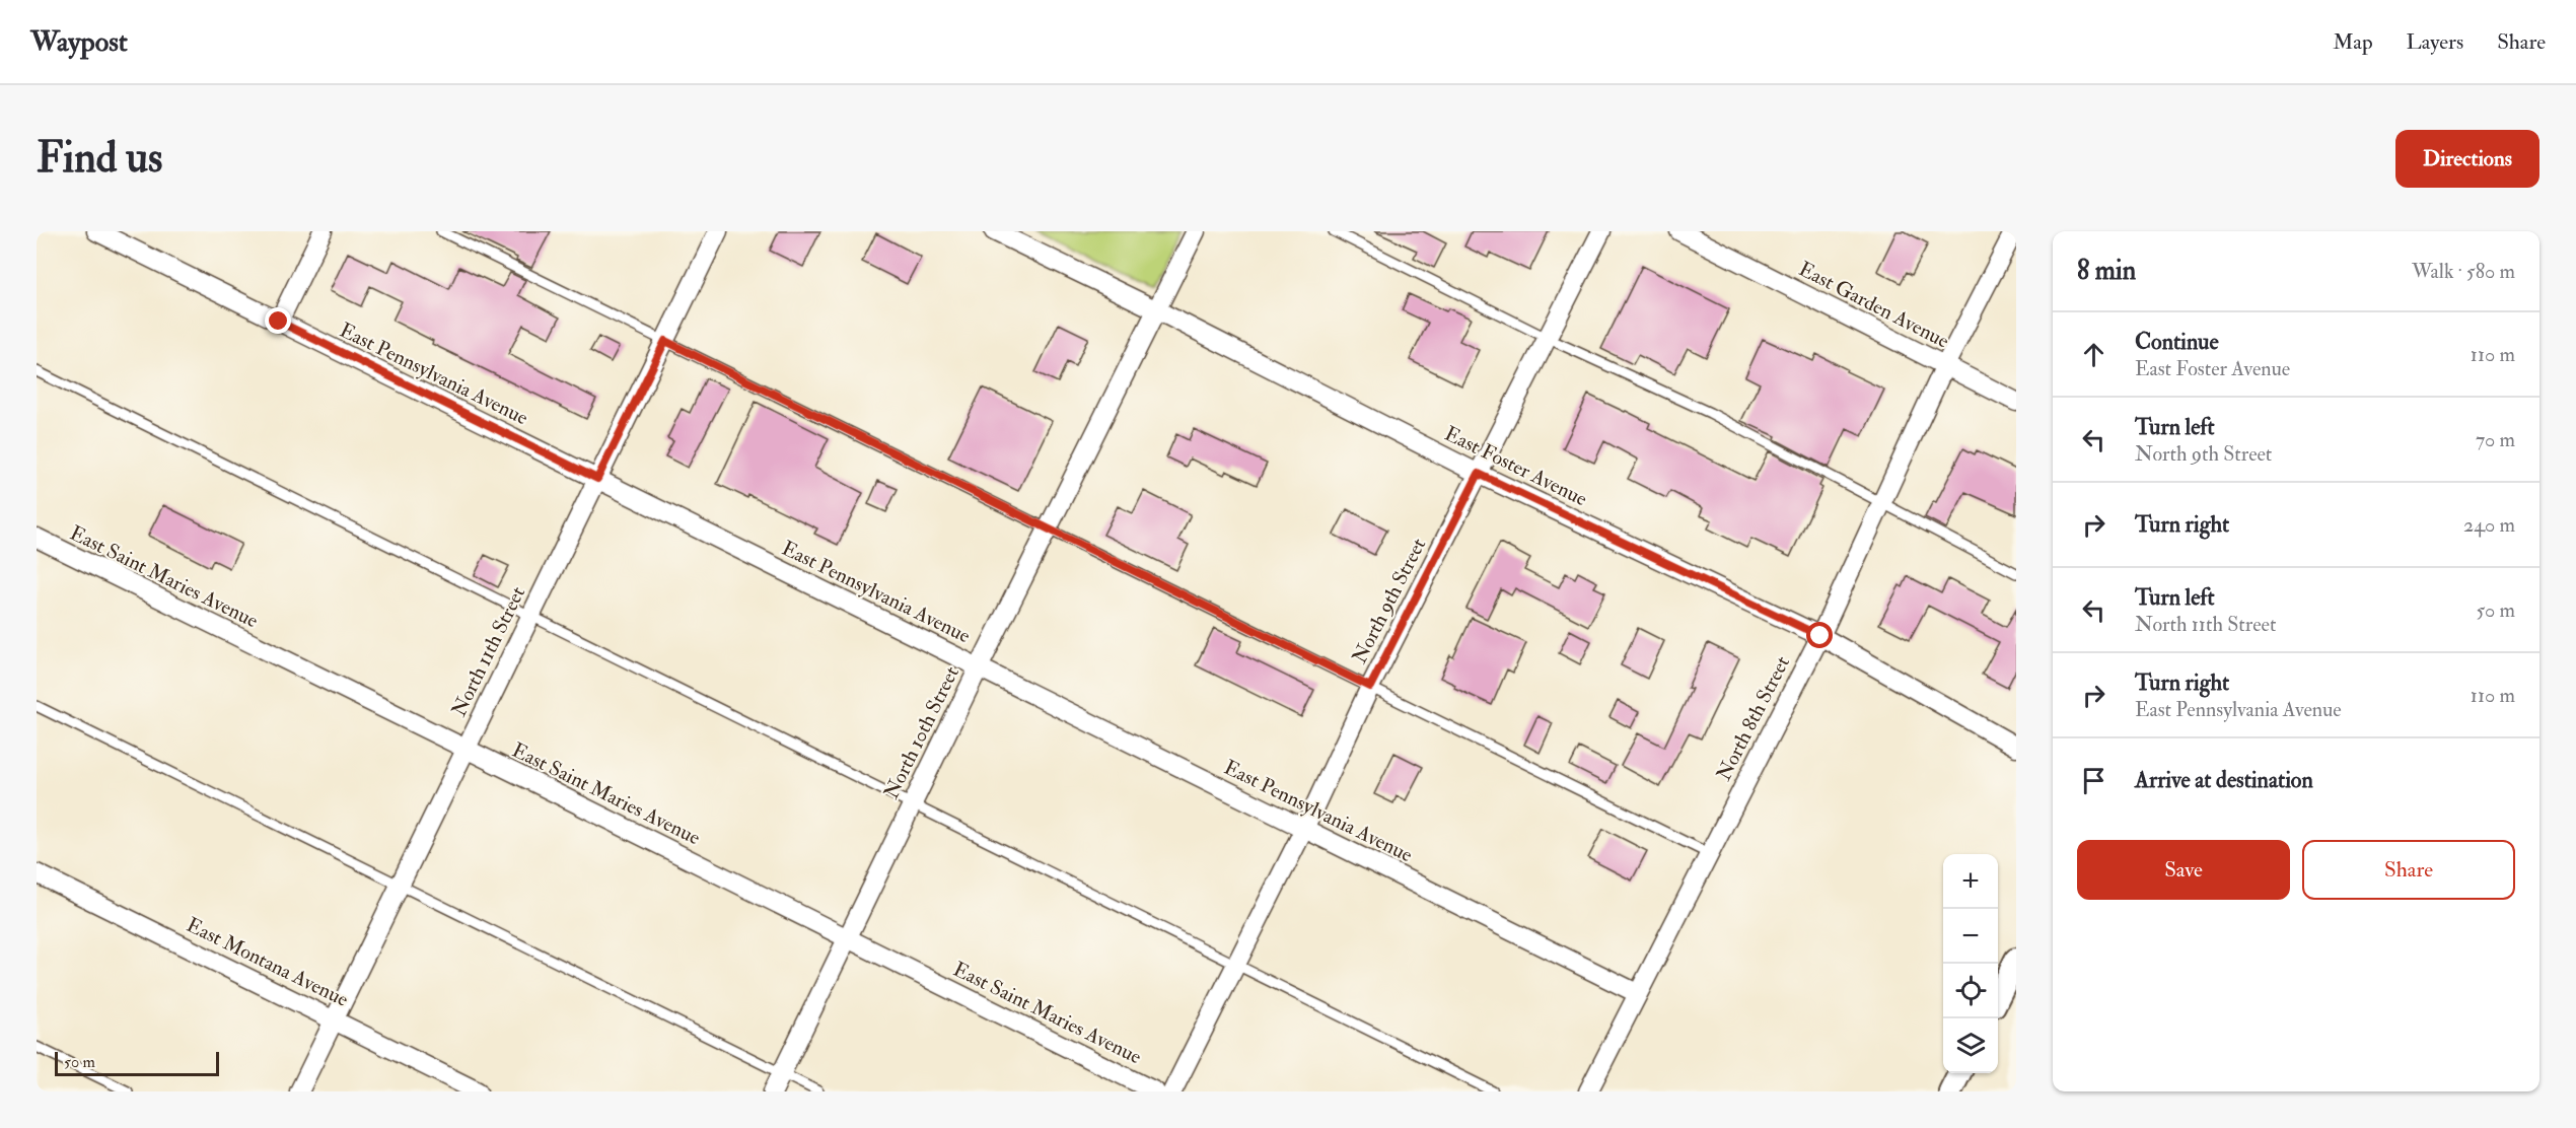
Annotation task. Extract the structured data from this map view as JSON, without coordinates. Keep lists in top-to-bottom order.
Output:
{
  "streets": {
    "street": [
      "East Garden Avenue",
      "East Pennsylvania Avenue",
      "East Foster Avenue",
      "East Saint Maries Avenue",
      "North 9th Street",
      "North 11th Street",
      "North 8th Street",
      "North 10th Street",
      "East Montana Avenue"
    ]
  },
  "crossings": [
    ["East Garden Avenue", "North 8th Street"],
    ["East Pennsylvania Avenue", "North 9th Street"],
    ["East Pennsylvania Avenue", "North 11th Street"],
    ["East Pennsylvania Avenue", "North 8th Street"],
    ["East Pennsylvania Avenue", "North 10th Street"],
    ["East Foster Avenue", "North 9th Street"],
    ["East Foster Avenue", "North 8th Street"],
    ["East Foster Avenue", "North 10th Street"],
    ["East Saint Maries Avenue", "North 11th Street"],
    ["East Saint Maries Avenue", "North 10th Street"],
    ["North 11th Street", "East Montana Avenue"]
  ],
  "scale_bar": "50 m",
  "page": {
    "header": "Waypost",
    "nav": ["Map", "Layers", "Share"],
    "buttons": [
      "Directions",
      ["Save", "Share"]
    ],
    "title": "Find us",
    "heading": ["8 min", "Walk · 580 m"],
    "list": [
      ["Continue", "East Foster Avenue", "110 m"],
      ["Turn left", "North 9th Street", "70 m"],
      ["Turn right", "240 m"],
      ["Turn left", "North 11th Street", "50 m"],
      ["Turn right", "East Pennsylvania Avenue", "110 m"],
      "Arrive at destination"
    ],
    "map_buttons": ["+", "−"],
    "scale": "50 m"
  }
}
